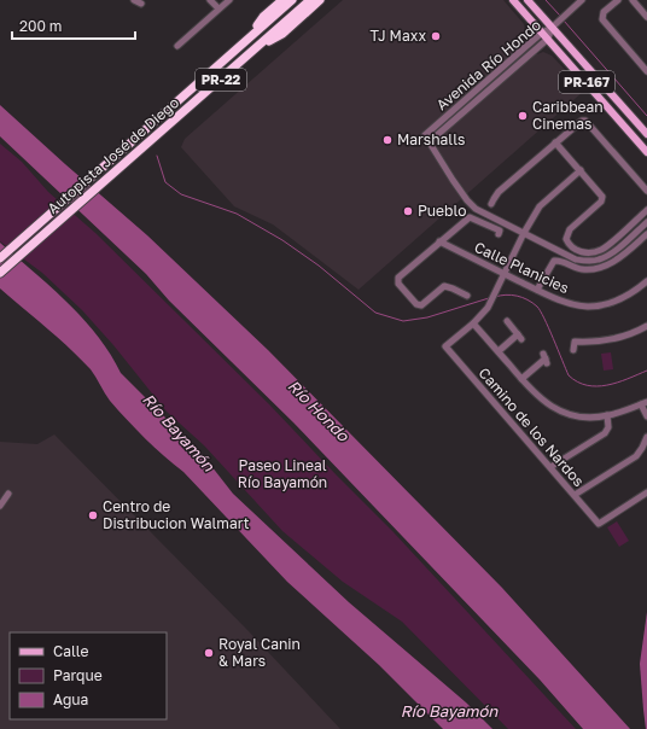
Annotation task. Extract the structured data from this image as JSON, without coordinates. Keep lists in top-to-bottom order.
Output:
{
  "streets": {
    "highway": ["PR-22", "Autopista José de Diego"],
    "main road": ["PR-167"],
    "street": ["Avenida Río Hondo", "Calle Planicies", "Camino de los Nardos"]
  },
  "crossings": [
    ["Avenida Río Hondo", "PR-167"]
  ],
  "water": ["Río Hondo", "Río Bayamón"],
  "parks": ["Paseo Lineal Río Bayamón"],
  "places": [
    "TJ Maxx",
    "Caribbean Cinemas",
    "Marshalls",
    "Pueblo",
    "Centro de Distribucion Walmart",
    "Royal Canin & Mars"
  ],
  "legend": ["Calle", "Parque", "Agua"],
  "scale_bar": "200 m"
}
